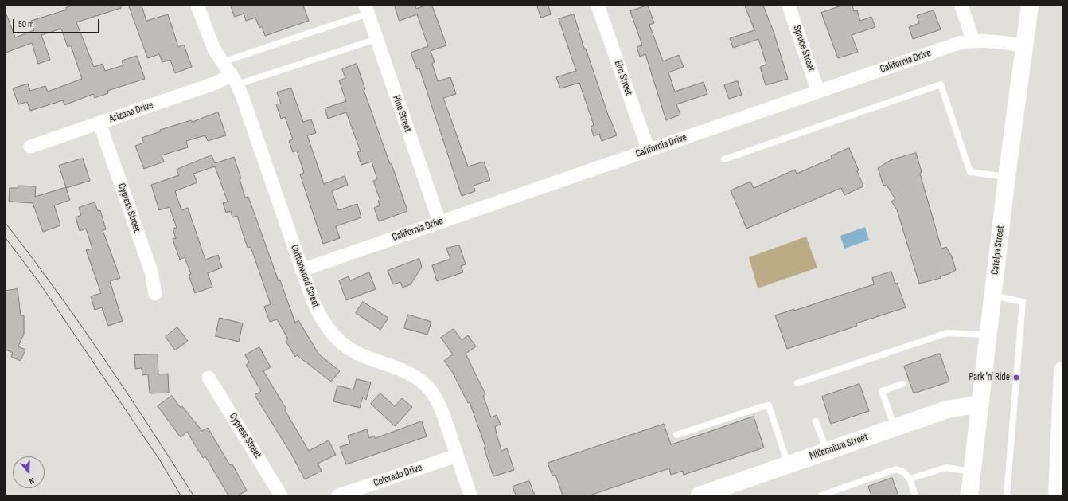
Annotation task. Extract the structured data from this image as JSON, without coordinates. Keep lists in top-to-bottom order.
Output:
{
  "streets": {
    "main road": ["Catalpa Street", "Millennium Street"],
    "street": [
      "Spruce Street",
      "California Drive",
      "Elm Street",
      "Arizona Drive",
      "Pine Street",
      "Cypress Street",
      "Cottonwood Street",
      "Colorado Drive"
    ]
  },
  "crossings": [
    ["Spruce Street", "California Drive"],
    ["California Drive", "Elm Street"],
    ["California Drive", "Pine Street"],
    ["California Drive", "Catalpa Street"],
    ["California Drive", "Cottonwood Street"],
    ["Arizona Drive", "Cypress Street"],
    ["Arizona Drive", "Cottonwood Street"],
    ["Catalpa Street", "Millennium Street"],
    ["Cottonwood Street", "Colorado Drive"]
  ],
  "places": ["Park 'n' Ride"],
  "scale_bar": "50 m",
  "north": "bottom"
}
